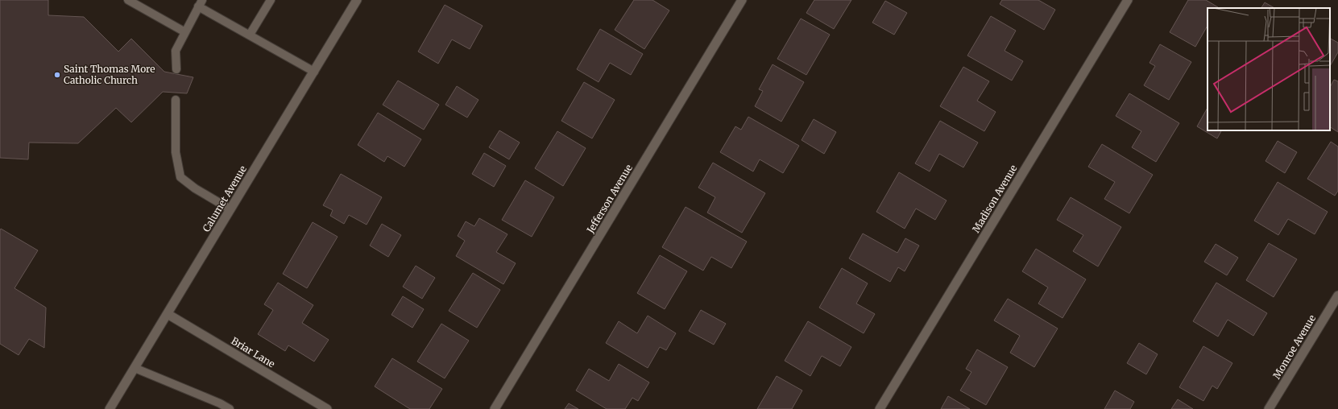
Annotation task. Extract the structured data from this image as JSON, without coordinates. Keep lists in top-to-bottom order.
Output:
{
  "streets": {
    "street": [
      "Calumet Avenue",
      "Jefferson Avenue",
      "Madison Avenue",
      "Monroe Avenue",
      "Briar Lane"
    ]
  },
  "crossings": [
    ["Calumet Avenue", "Briar Lane"]
  ],
  "places": ["Saint Thomas More Catholic Church"]
}
